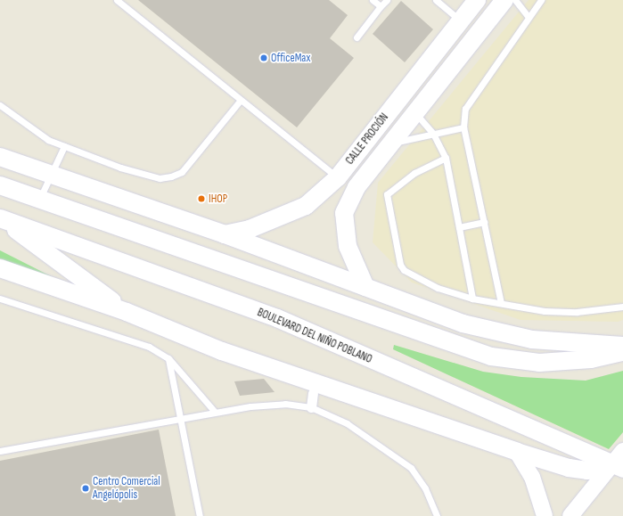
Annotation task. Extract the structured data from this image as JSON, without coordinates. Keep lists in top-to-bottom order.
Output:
{
  "streets": {
    "main road": ["CALLE PROCIÓN", "BOULEVARD DEL NIÑO POBLANO"]
  },
  "places": ["OfficeMax", "IHOP", "Centro Comercial Angelópolis"]
}
